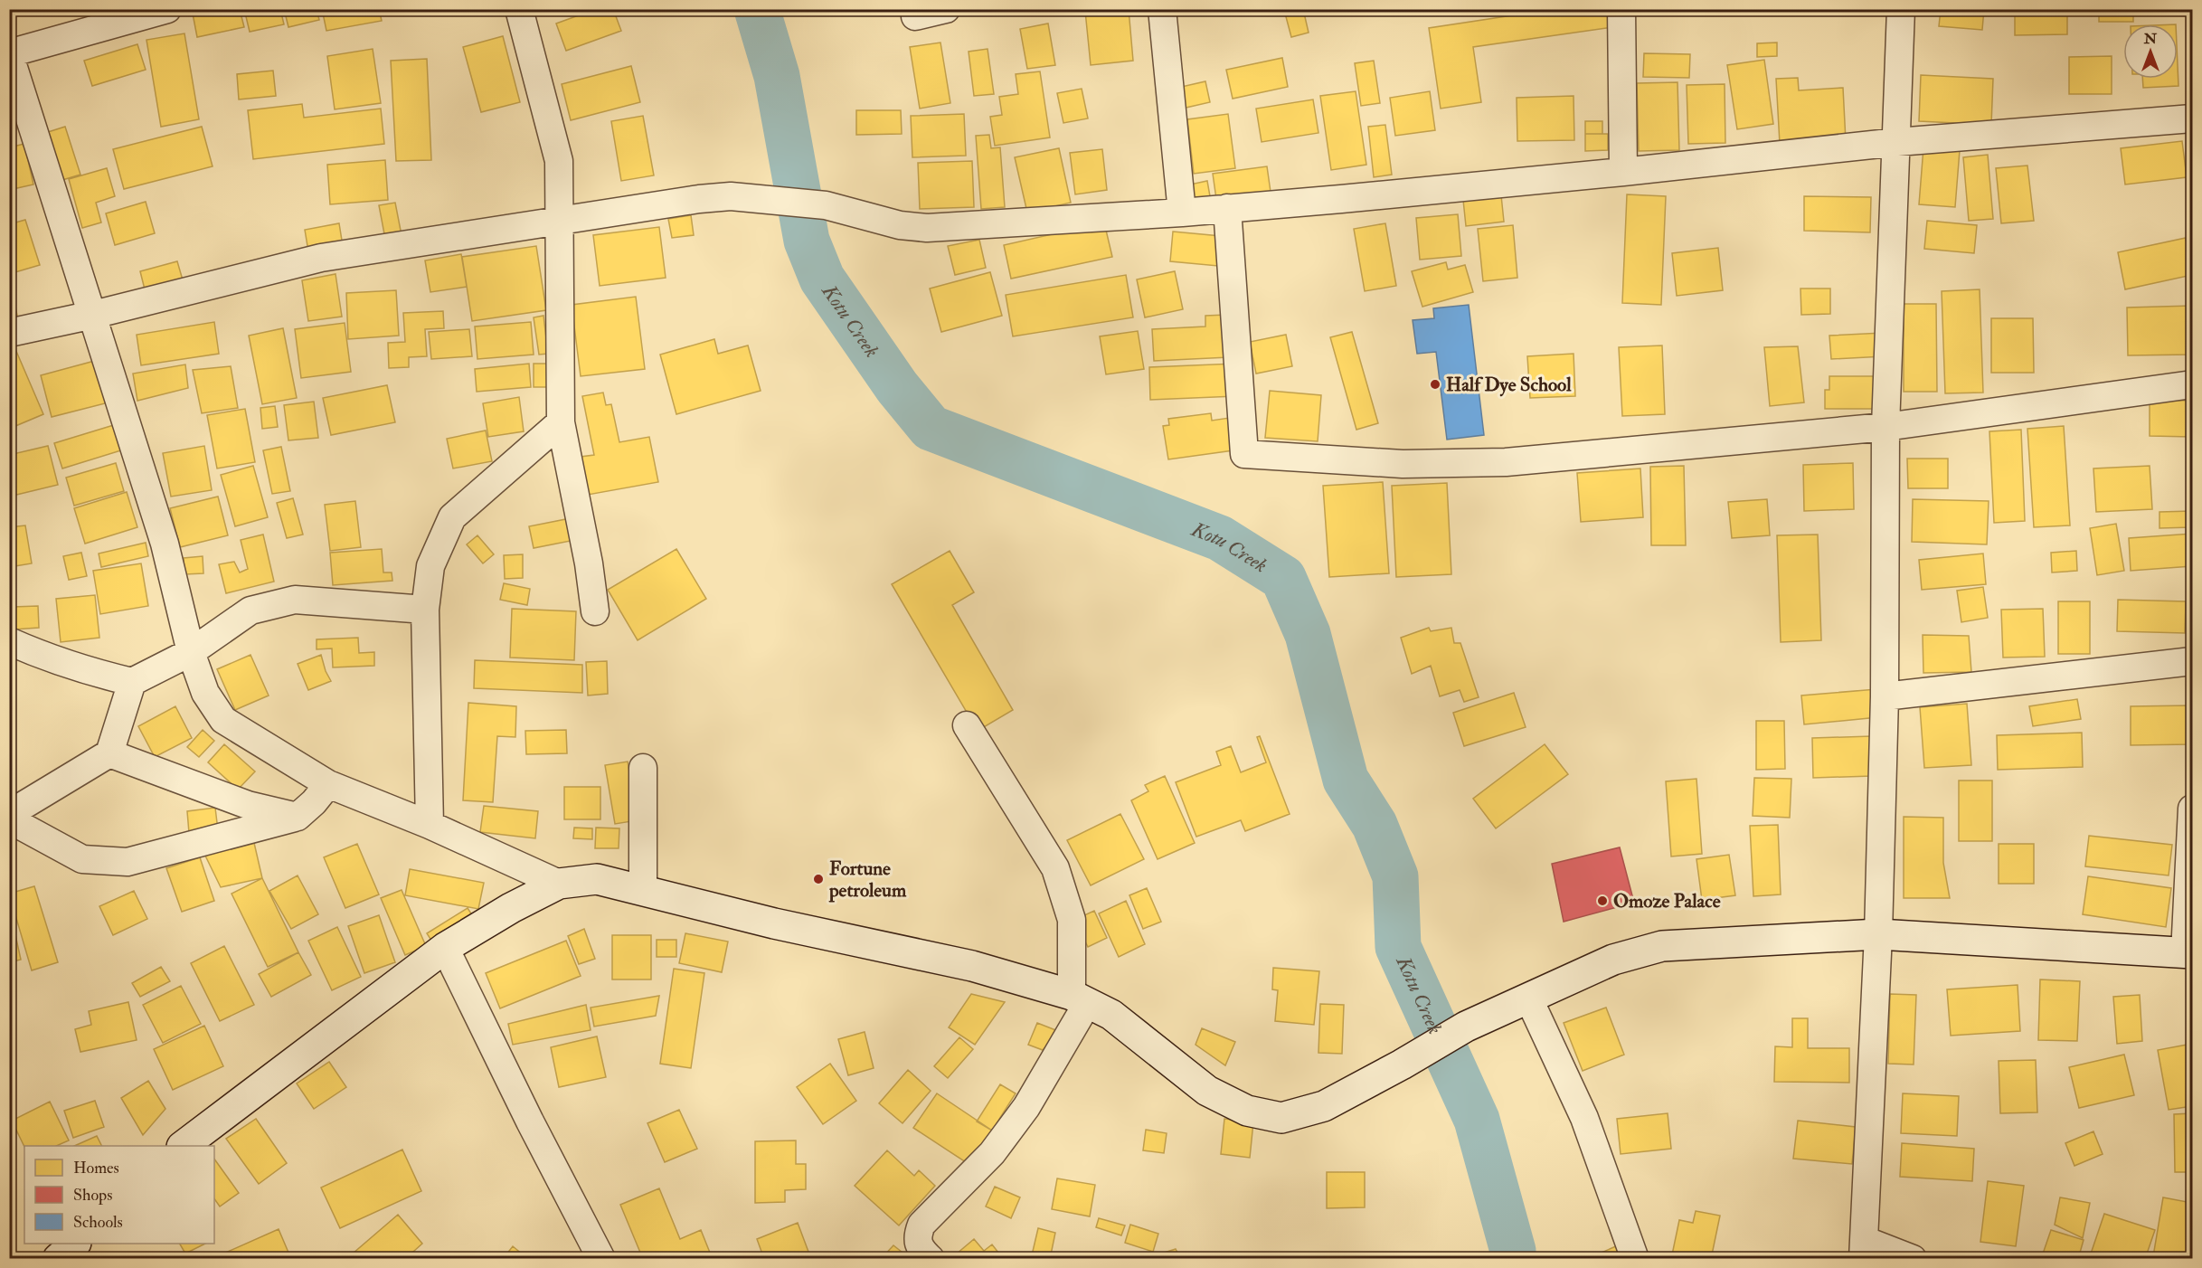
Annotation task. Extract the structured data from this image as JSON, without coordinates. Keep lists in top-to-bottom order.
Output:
{
  "water": ["Kotu Creek"],
  "places": ["Half Dye School", "Fortune petroleum", "Omoze Palace"],
  "legend": ["Homes", "Shops", "Schools"],
  "north": "top"
}
